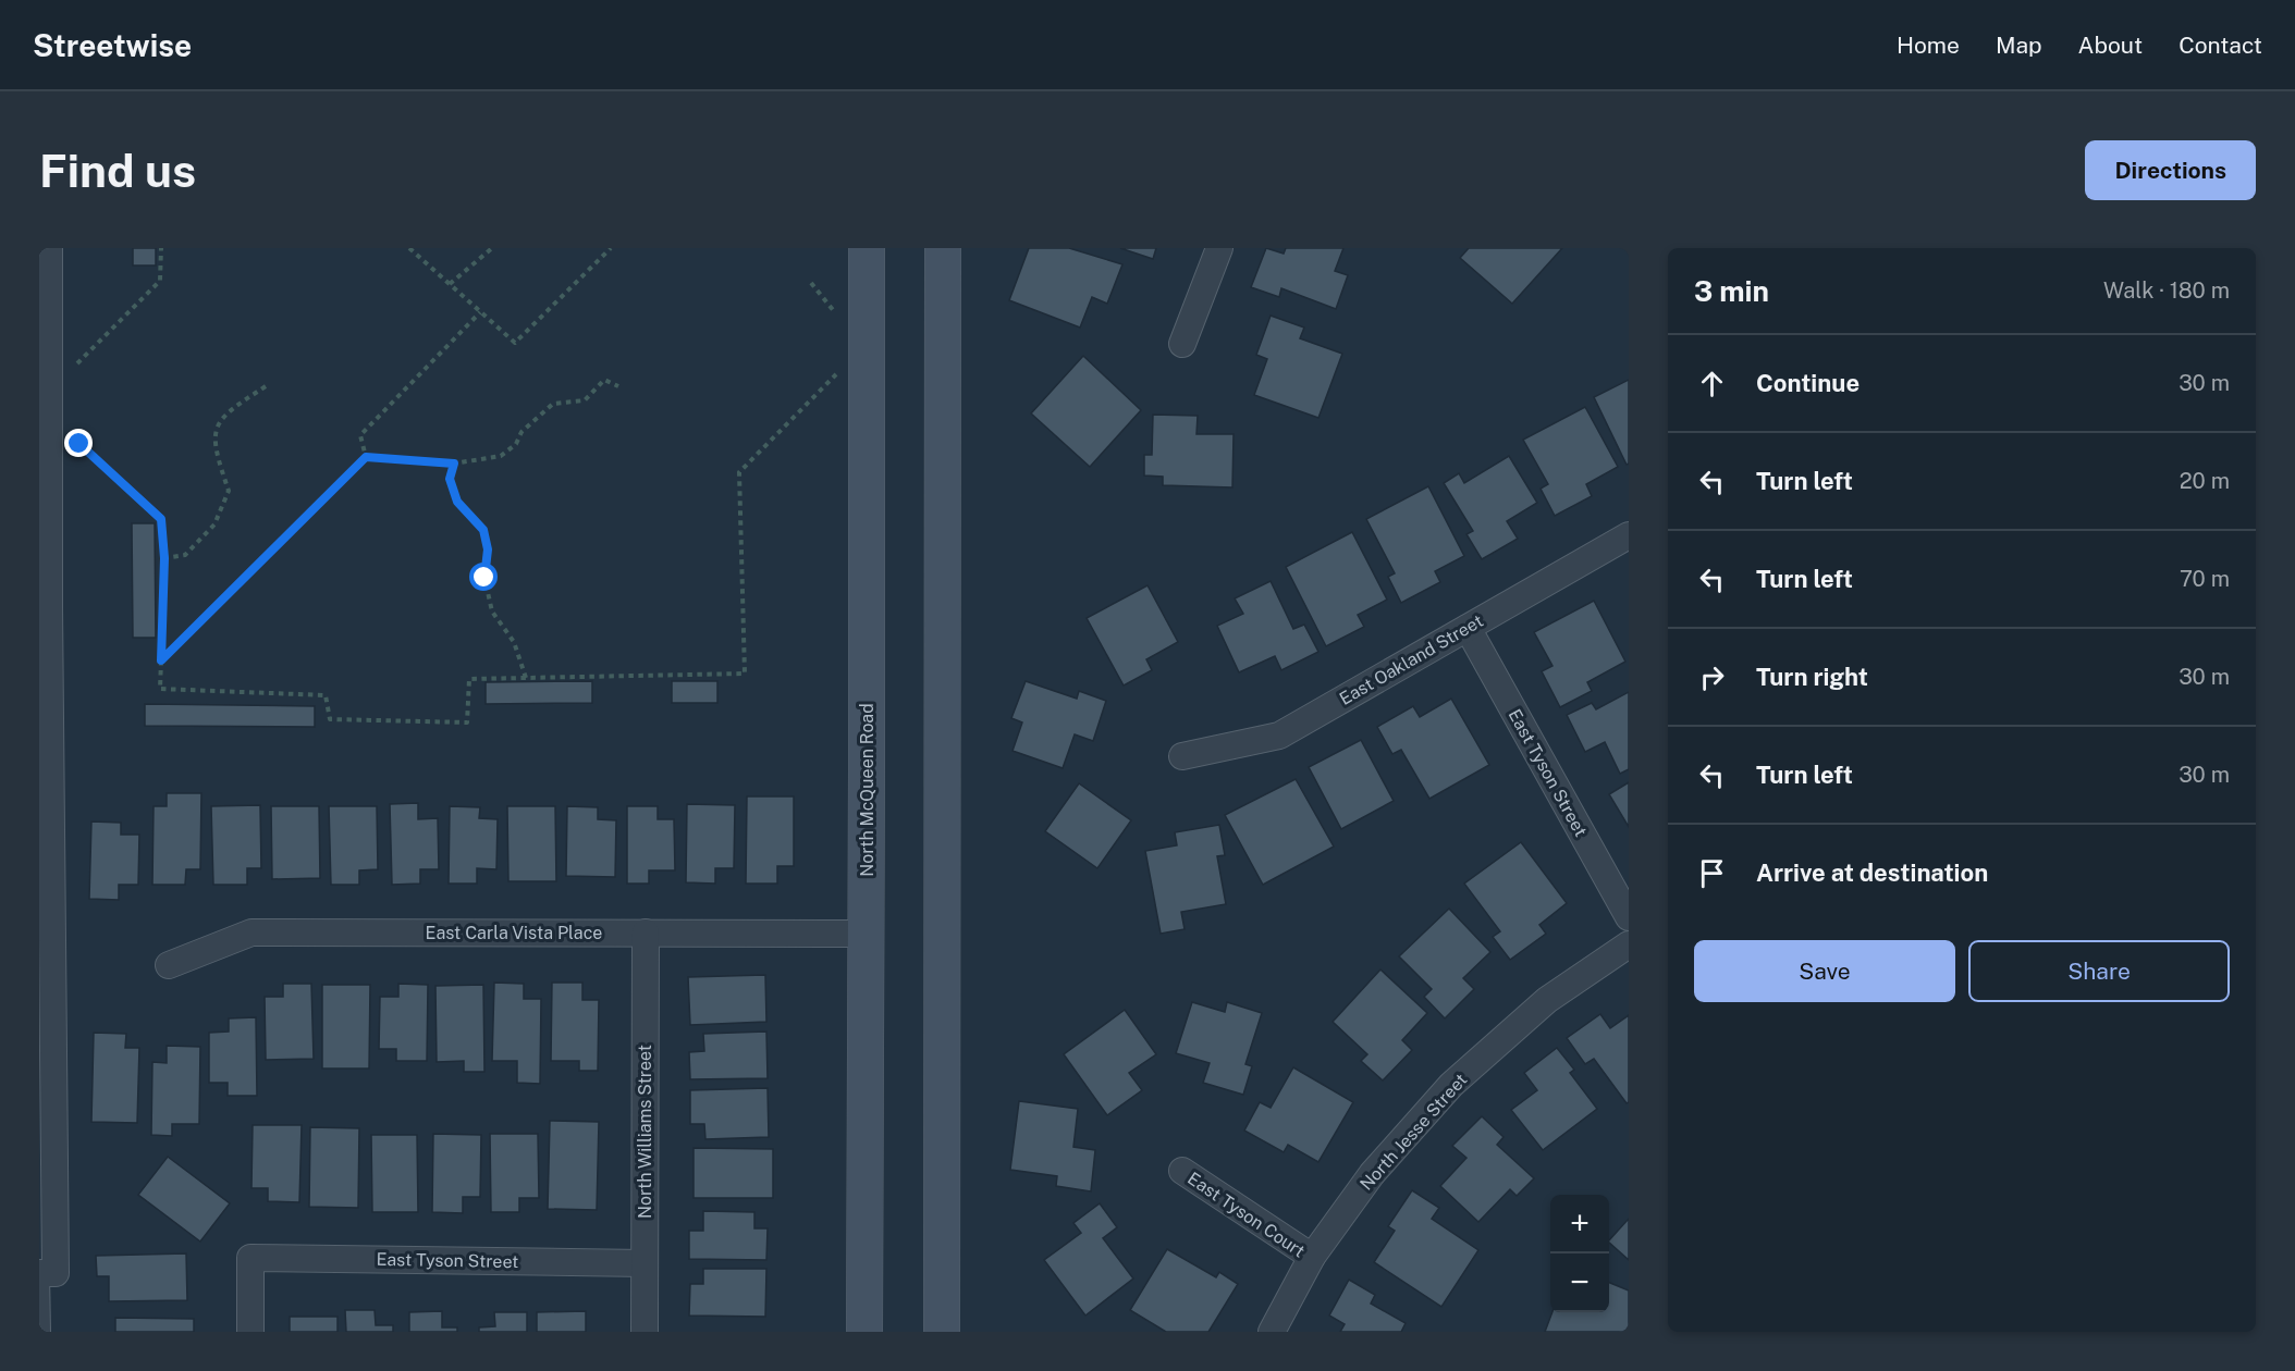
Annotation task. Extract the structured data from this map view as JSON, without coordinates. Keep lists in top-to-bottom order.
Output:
{
  "streets": {
    "main road": ["North McQueen Road"],
    "street": [
      "East Oakland Street",
      "East Tyson Street",
      "East Carla Vista Place",
      "North Williams Street",
      "North Jesse Street",
      "East Tyson Court"
    ]
  },
  "crossings": [
    ["East Oakland Street", "East Tyson Street"],
    ["East Tyson Street", "North Williams Street"],
    ["North McQueen Road", "East Carla Vista Place"],
    ["East Carla Vista Place", "North Williams Street"],
    ["North Jesse Street", "East Tyson Court"]
  ],
  "page": {
    "header": "Streetwise",
    "nav": [
      "Home",
      "Map",
      "About",
      "Contact"
    ],
    "buttons": [
      "Directions",
      ["Save", "Share"]
    ],
    "title": "Find us",
    "heading": ["3 min", "Walk · 180 m"],
    "list": [
      ["Continue", "30 m"],
      ["Turn left", "20 m"],
      ["Turn left", "70 m"],
      ["Turn right", "30 m"],
      ["Turn left", "30 m"],
      "Arrive at destination"
    ],
    "map_buttons": ["+", "−"]
  }
}
